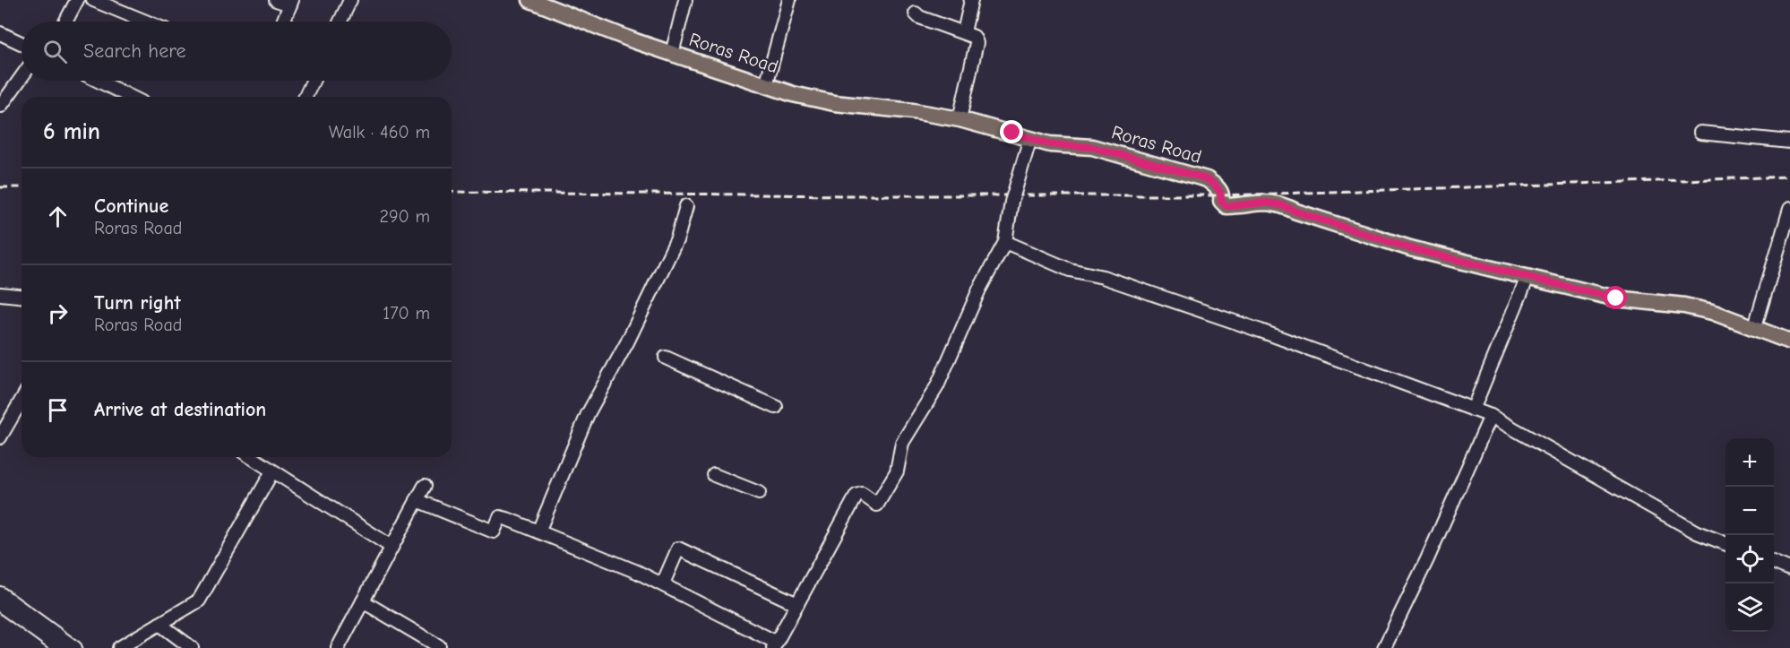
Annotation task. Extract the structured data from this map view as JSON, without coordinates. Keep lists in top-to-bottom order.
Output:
{
  "streets": {
    "main road": ["Roras Road"]
  },
  "page": {
    "search": "Search here",
    "heading": ["6 min", "Walk · 460 m"],
    "list": [
      ["Continue", "Roras Road", "290 m"],
      ["Turn right", "Roras Road", "170 m"],
      "Arrive at destination"
    ],
    "map_buttons": ["+", "−"]
  }
}
